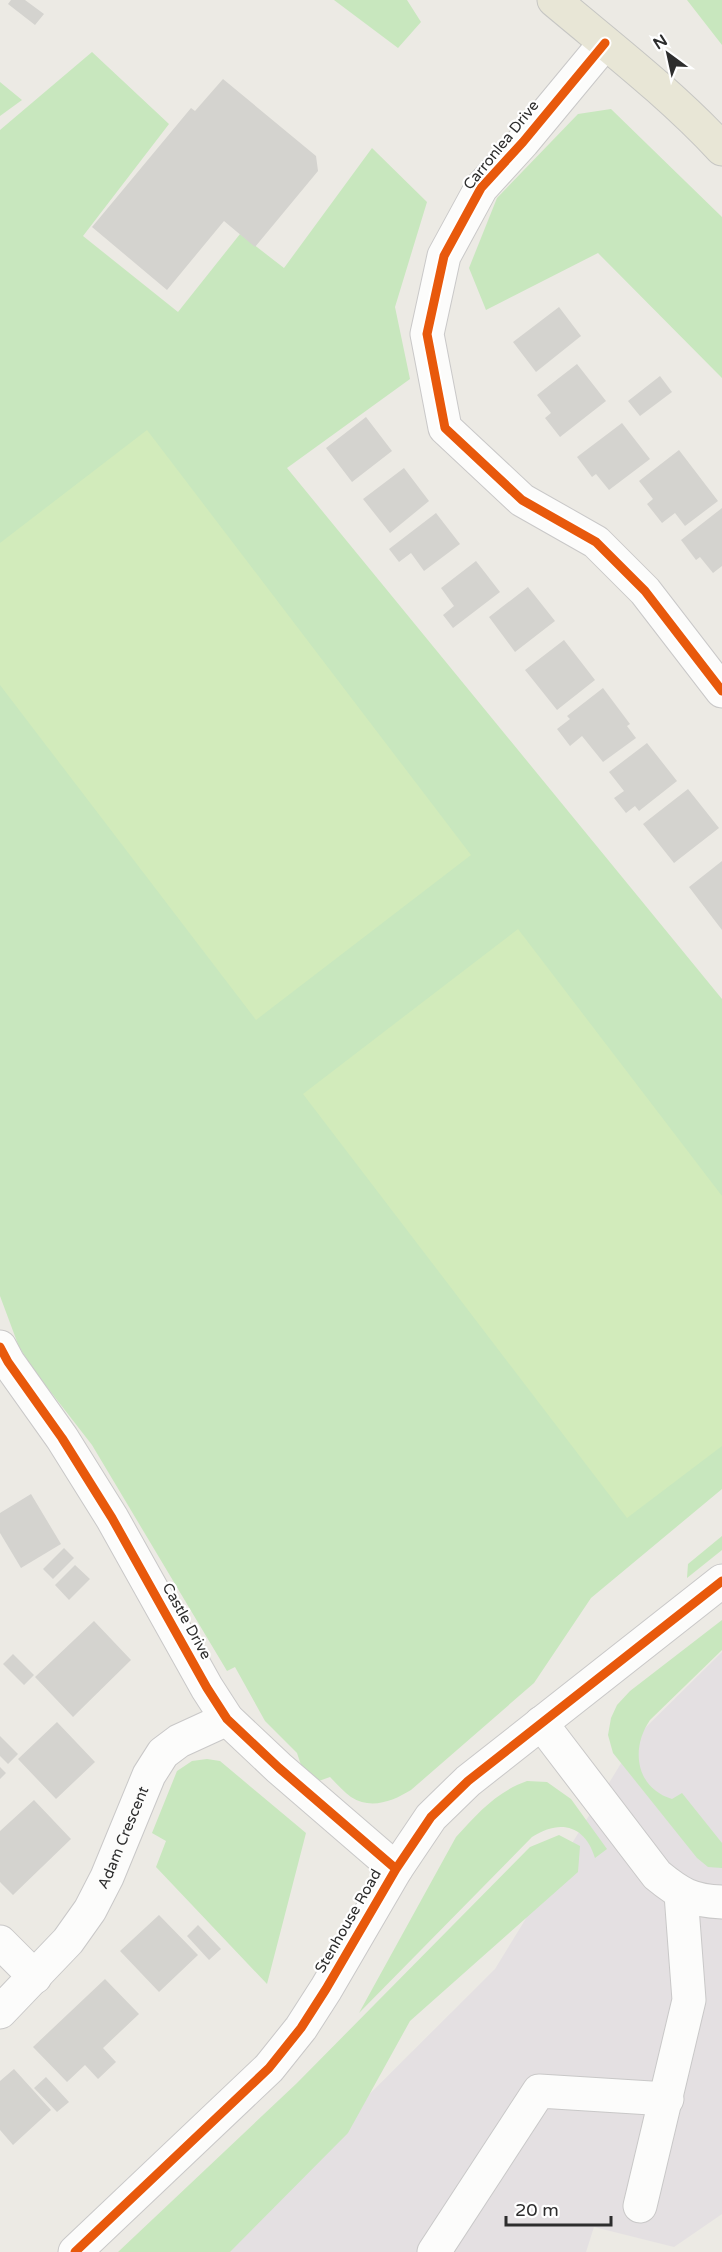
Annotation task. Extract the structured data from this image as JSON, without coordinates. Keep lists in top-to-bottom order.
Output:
{
  "streets": {
    "street": [
      "Carronlea Drive",
      "Castle Drive",
      "Adam Crescent",
      "Stenhouse Road"
    ]
  },
  "crossings": [
    ["Castle Drive", "Adam Crescent"],
    ["Castle Drive", "Stenhouse Road"]
  ],
  "scale_bar": "20 m",
  "north": "top left"
}
